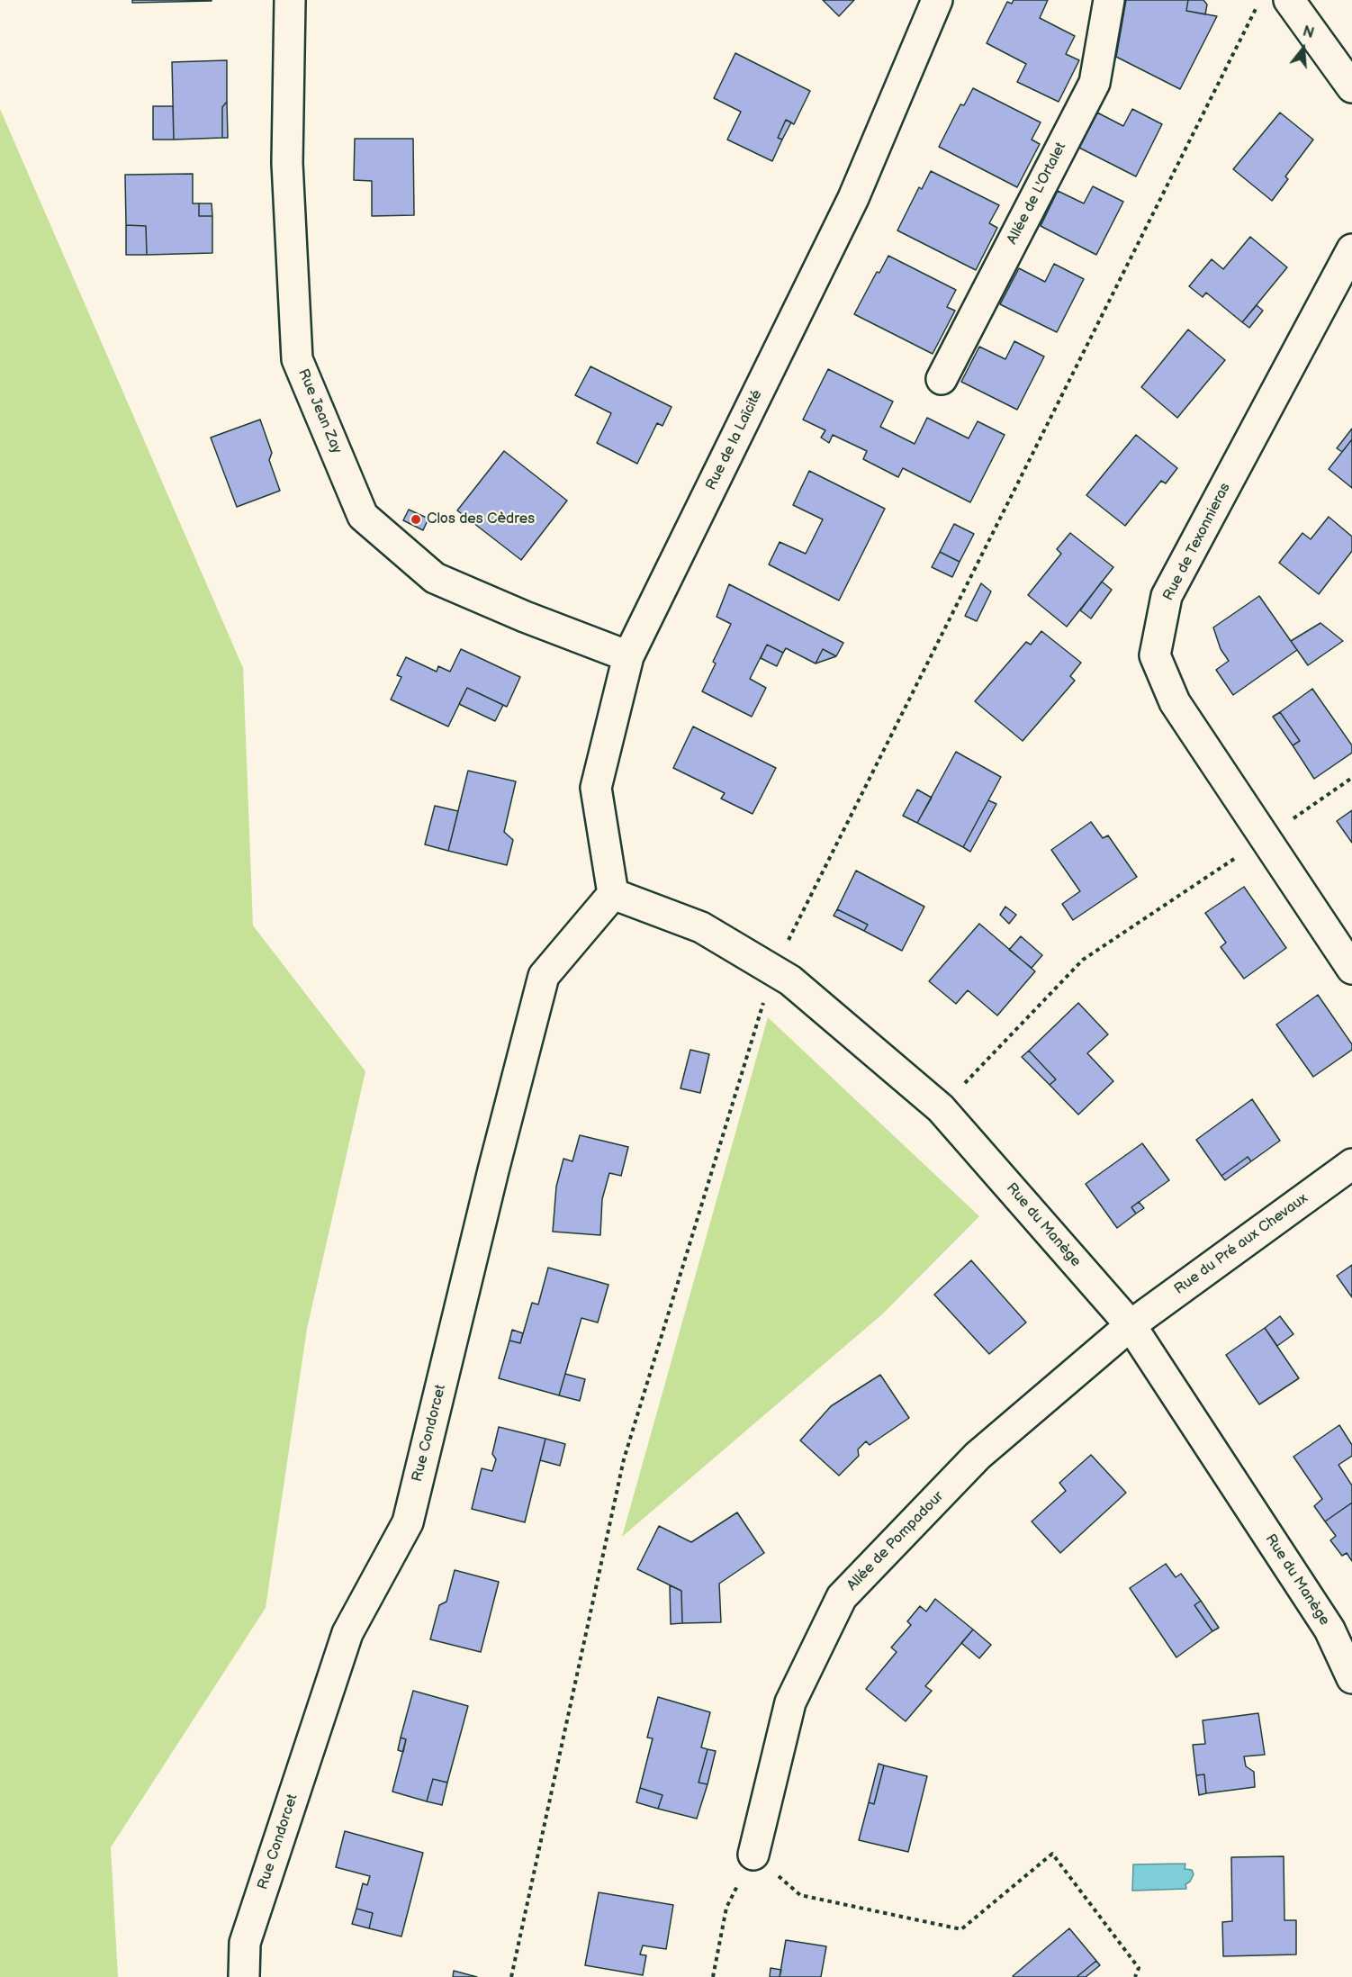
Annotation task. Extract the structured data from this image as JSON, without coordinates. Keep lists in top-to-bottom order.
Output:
{
  "streets": {
    "street": [
      "Allée de L'Ortalet",
      "Rue Jean Zay",
      "Rue de la Laïcité",
      "Rue de Texonnieras",
      "Rue du Manège",
      "Rue du Pré aux Chevaux",
      "Rue Condorcet",
      "Allée de Pompadour"
    ]
  },
  "crossings": [
    ["Rue Jean Zay", "Rue de la Laïcité"],
    ["Rue de la Laïcité", "Rue du Manège"],
    ["Rue de la Laïcité", "Rue Condorcet"],
    ["Rue du Manège", "Rue du Pré aux Chevaux"],
    ["Rue du Manège", "Rue Condorcet"],
    ["Rue du Manège", "Allée de Pompadour"],
    ["Rue du Pré aux Chevaux", "Allée de Pompadour"]
  ],
  "places": ["Clos des Cèdres"],
  "north": "top"
}
